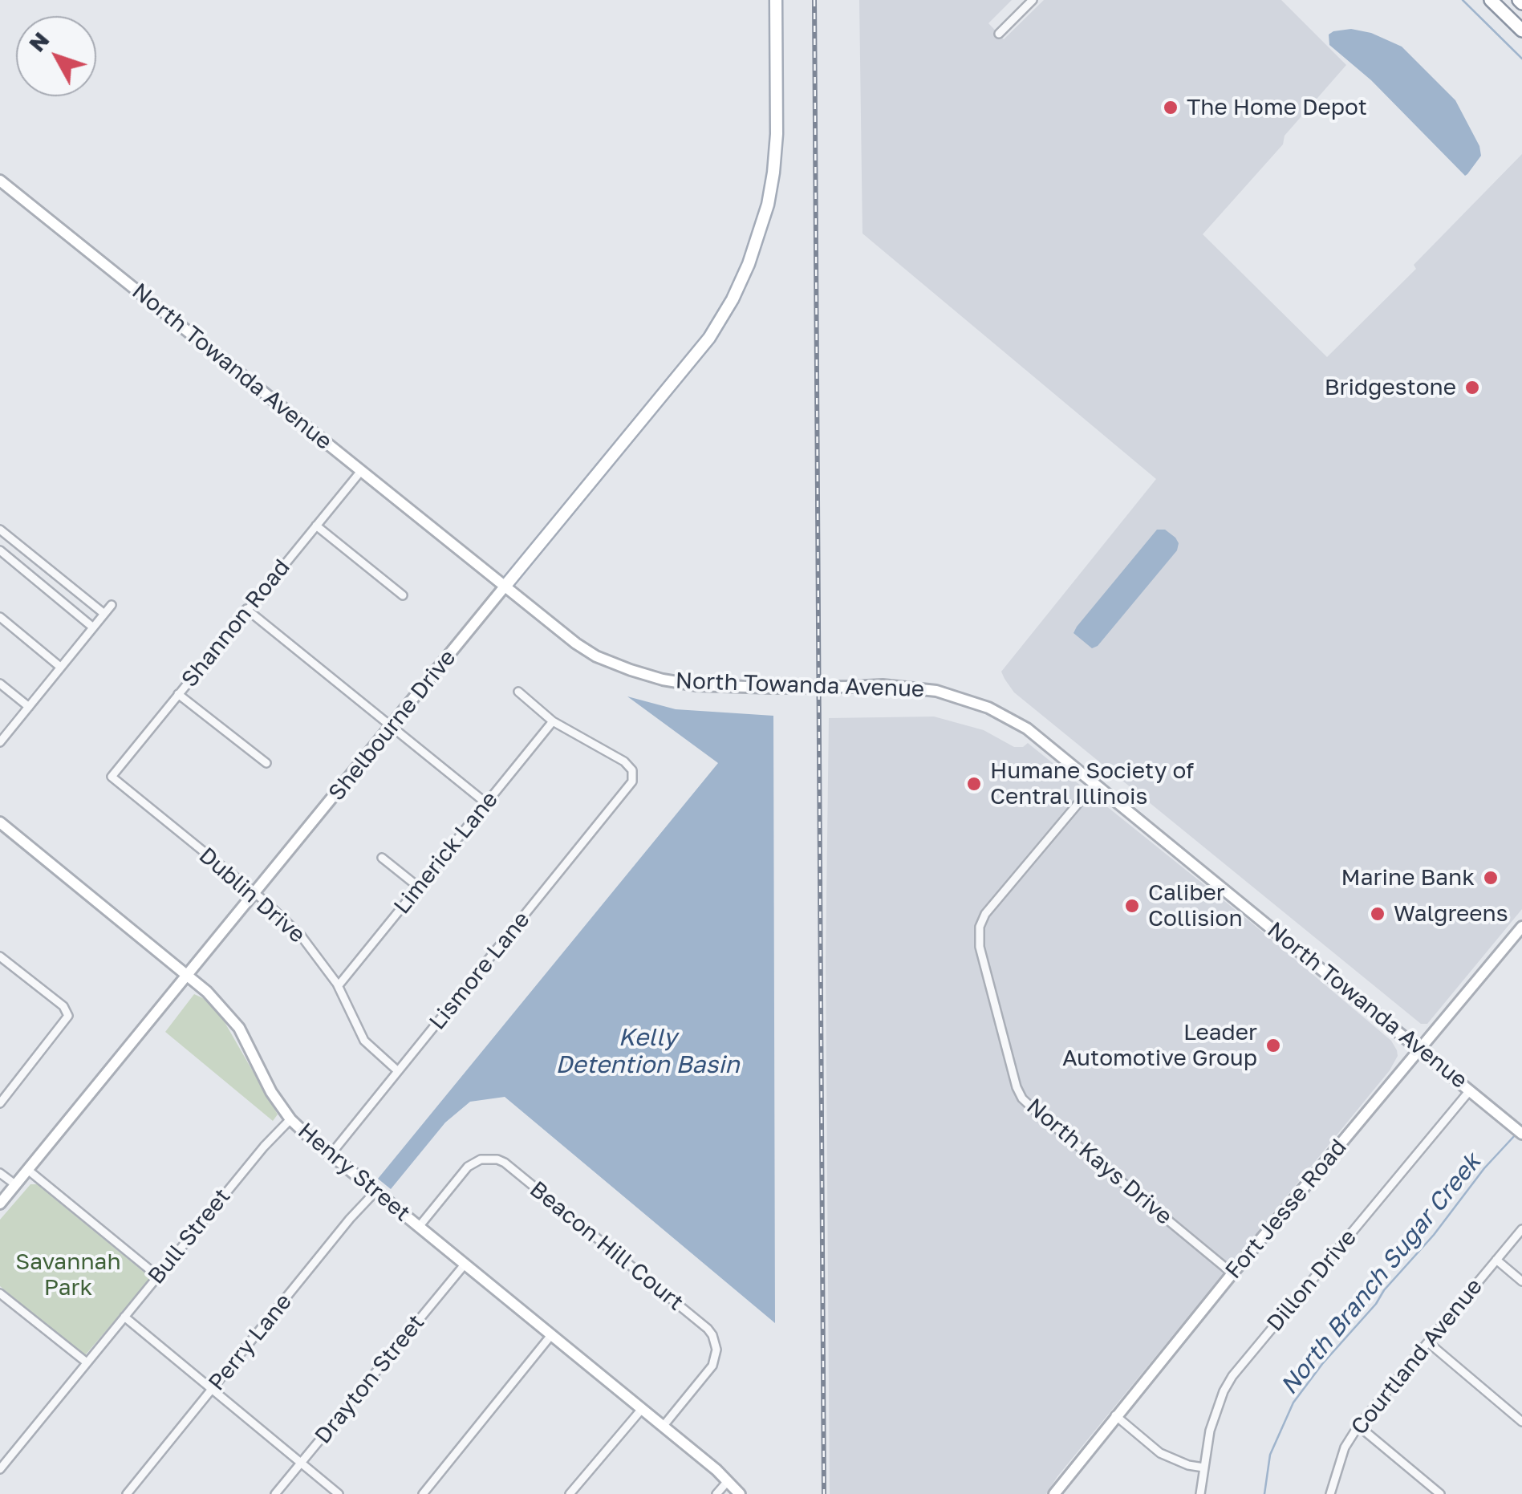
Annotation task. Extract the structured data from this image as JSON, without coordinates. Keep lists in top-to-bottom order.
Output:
{
  "streets": {
    "main road": [
      "North Towanda Avenue",
      "Shelbourne Drive",
      "Henry Street",
      "Fort Jesse Road"
    ],
    "street": [
      "Shannon Road",
      "Limerick Lane",
      "Dublin Drive",
      "Lismore Lane",
      "North Kays Drive",
      "Bull Street",
      "Beacon Hill Court",
      "Dillon Drive",
      "Perry Lane",
      "Courtland Avenue",
      "Drayton Street"
    ]
  },
  "crossings": [
    ["North Towanda Avenue", "Shannon Road"],
    ["North Towanda Avenue", "Shelbourne Drive"],
    ["North Towanda Avenue", "North Kays Drive"],
    ["North Towanda Avenue", "Fort Jesse Road"],
    ["North Towanda Avenue", "Dillon Drive"],
    ["Shannon Road", "Dublin Drive"],
    ["Shelbourne Drive", "Dublin Drive"],
    ["Shelbourne Drive", "Henry Street"],
    ["Limerick Lane", "Dublin Drive"],
    ["Limerick Lane", "Lismore Lane"],
    ["Dublin Drive", "Lismore Lane"],
    ["Lismore Lane", "Henry Street"],
    ["North Kays Drive", "Fort Jesse Road"],
    ["Henry Street", "Bull Street"],
    ["Henry Street", "Beacon Hill Court"],
    ["Henry Street", "Perry Lane"],
    ["Henry Street", "Drayton Street"]
  ],
  "water": ["Kelly Detention Basin", "North Branch Sugar Creek"],
  "parks": ["Savannah Park"],
  "places": [
    "The Home Depot",
    "Bridgestone",
    "Humane Society of Central Illinois",
    "Marine Bank",
    "Caliber Collision",
    "Walgreens",
    "Leader Automotive Group"
  ],
  "north": "top left"
}
